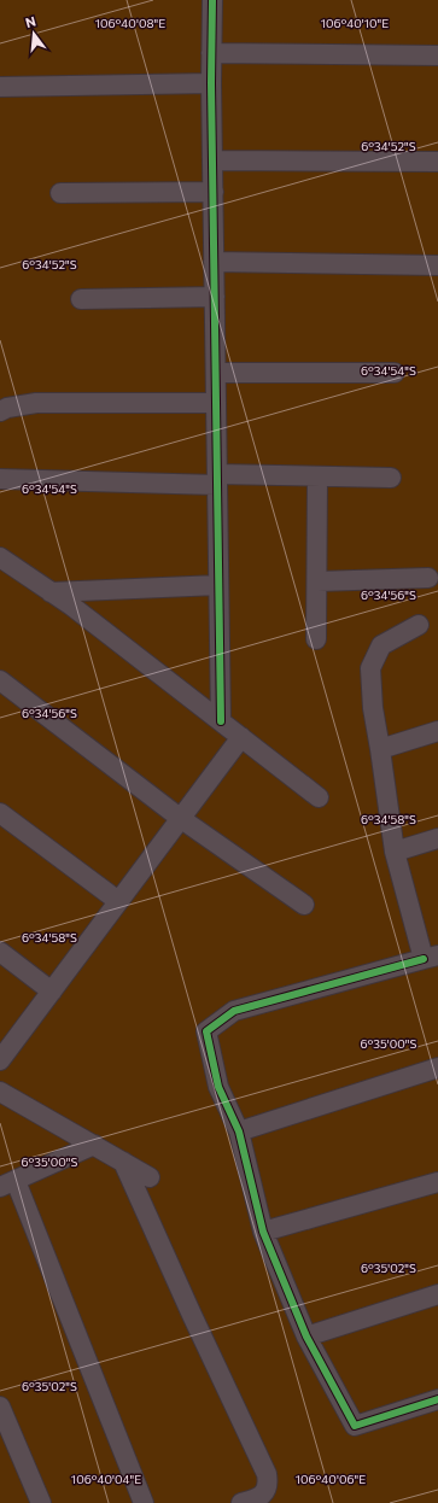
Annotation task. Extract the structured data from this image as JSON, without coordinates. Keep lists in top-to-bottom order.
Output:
{
  "north": "top",
  "coordinates": [
    "106°40'08\"E",
    "106°40'10\"E",
    "6°34'52\"S",
    "6°34'54\"S",
    "6°34'56\"S",
    "6°34'58\"S",
    "6°35'00\"S",
    "6°35'02\"S",
    "106°40'04\"E",
    "106°40'06\"E"
  ]
}
